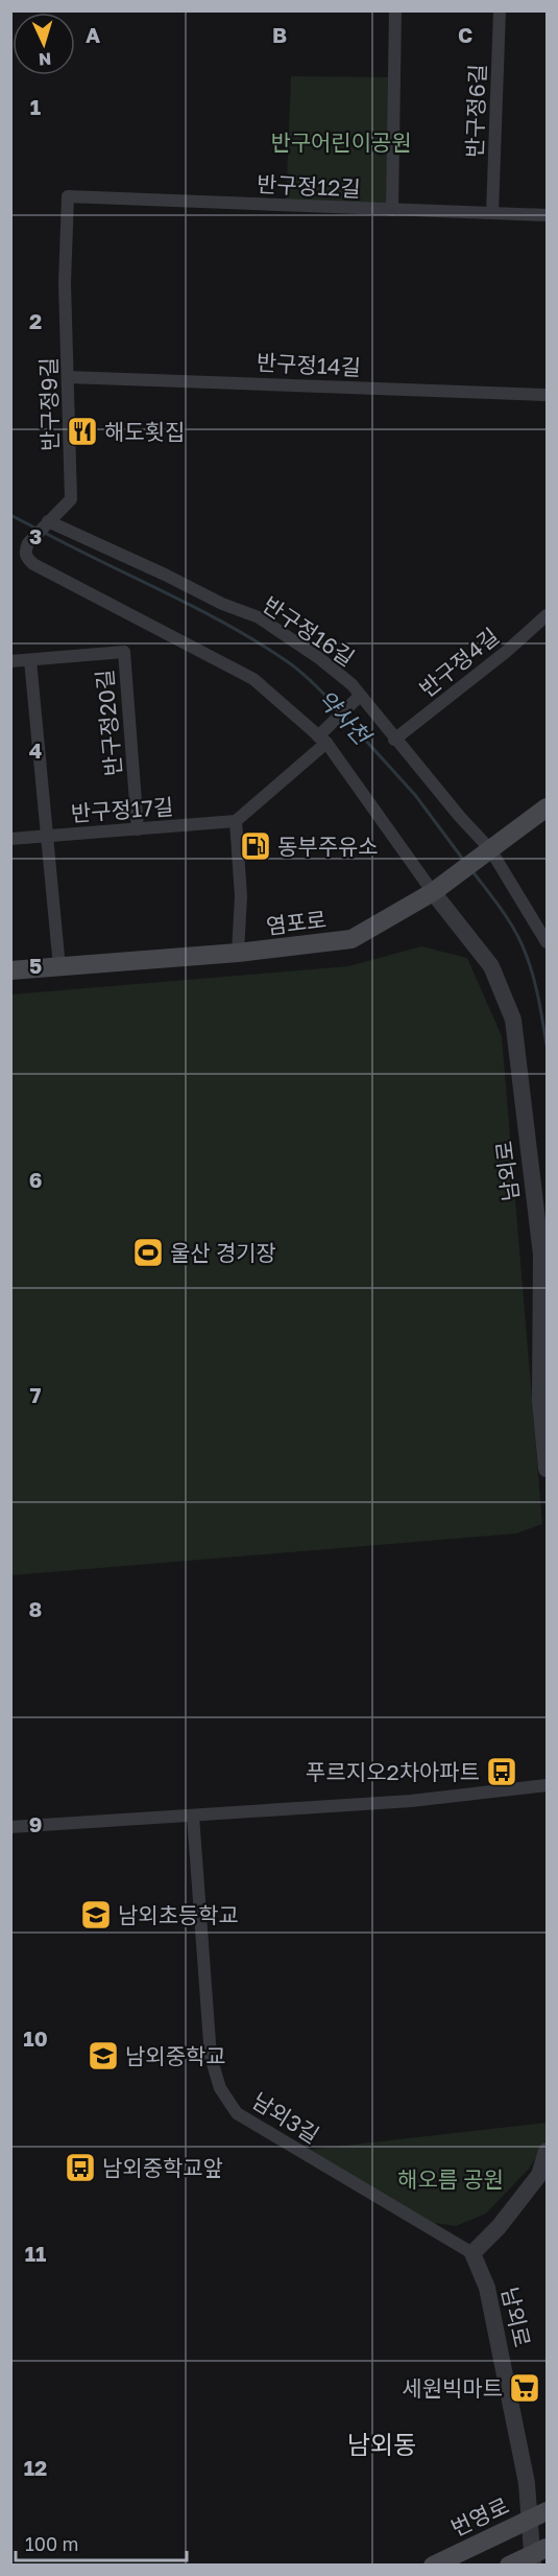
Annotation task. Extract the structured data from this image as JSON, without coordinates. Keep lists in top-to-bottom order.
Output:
{
  "streets": {
    "main road": ["염포로", "번영로"],
    "street": [
      "반구정6길",
      "반구정12길",
      "반구정14길",
      "반구정9길",
      "반구정16길",
      "반구정4길",
      "반구정20길",
      "반구정17길",
      "남외로",
      "남외3길"
    ]
  },
  "crossings": [
    ["반구정6길", "반구정12길"],
    ["반구정12길", "반구정9길"],
    ["반구정14길", "반구정9길"],
    ["반구정9길", "반구정16길"],
    ["반구정16길", "반구정4길"],
    ["반구정16길", "염포로"],
    ["반구정20길", "반구정17길"],
    ["염포로", "남외로"],
    ["남외로", "남외3길"],
    ["남외로", "번영로"]
  ],
  "districts": ["남외동"],
  "water": ["약사천"],
  "parks": ["반구어린이공원", "해오름 공원"],
  "places": {
    "restaurant": ["해도횟집"],
    "fuel station": ["동부주유소"],
    "sports": ["울산 경기장"],
    "bus stop": ["푸르지오2차아파트", "남외중학교앞"],
    "school or university": ["남외초등학교", "남외중학교"],
    "supermarket": ["세원빅마트"]
  },
  "scale_bar": "100 m",
  "north": "bottom",
  "grid": {
    "columns": ["A", "B", "C"],
    "rows": [
      "1",
      "2",
      "3",
      "4",
      "5",
      "6",
      "7",
      "8",
      "9",
      "10",
      "11",
      "12"
    ]
  }
}
